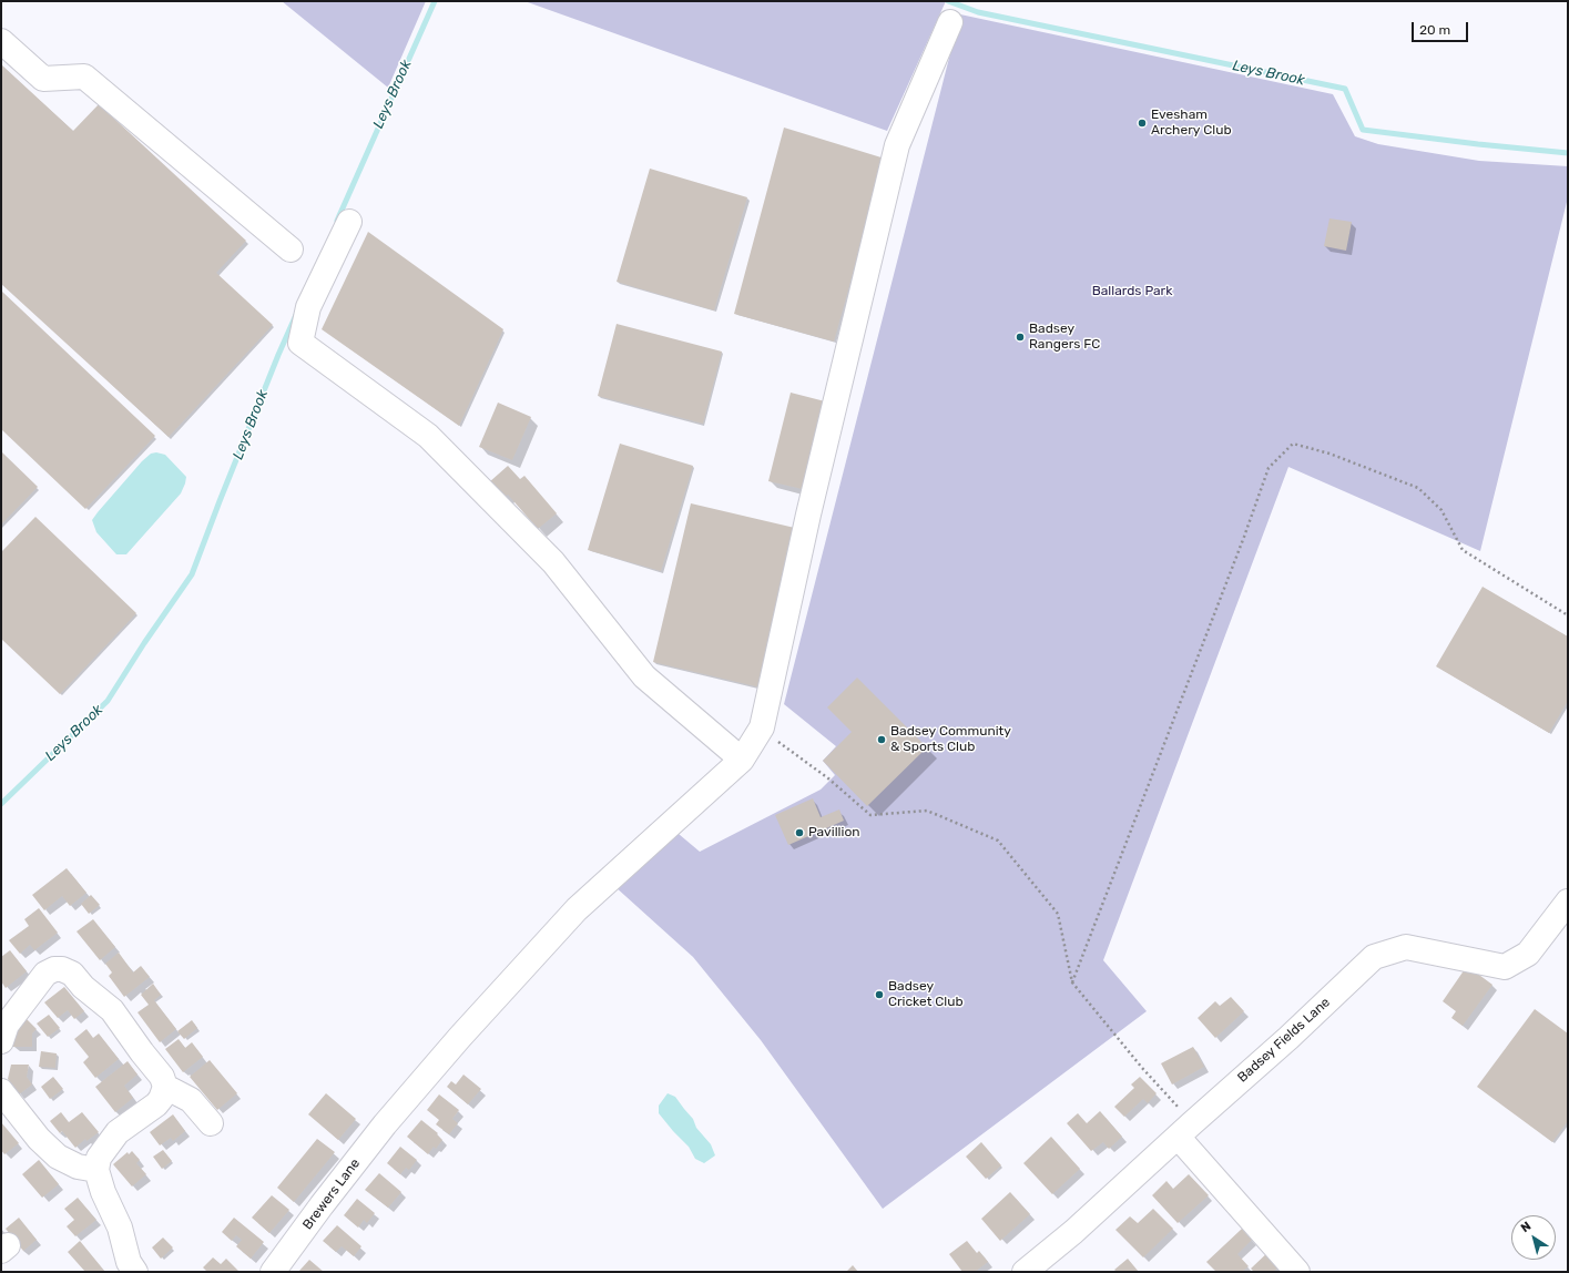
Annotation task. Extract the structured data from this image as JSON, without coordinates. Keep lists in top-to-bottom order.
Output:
{
  "streets": {
    "street": ["Badsey Fields Lane", "Brewers Lane"]
  },
  "water": ["Leys Brook"],
  "parks": ["Ballards Park"],
  "places": [
    "Evesham Archery Club",
    "Badsey Rangers FC",
    "Badsey Community & Sports Club",
    "Pavillion",
    "Badsey Cricket Club"
  ],
  "scale_bar": "20 m",
  "north": "top left"
}
